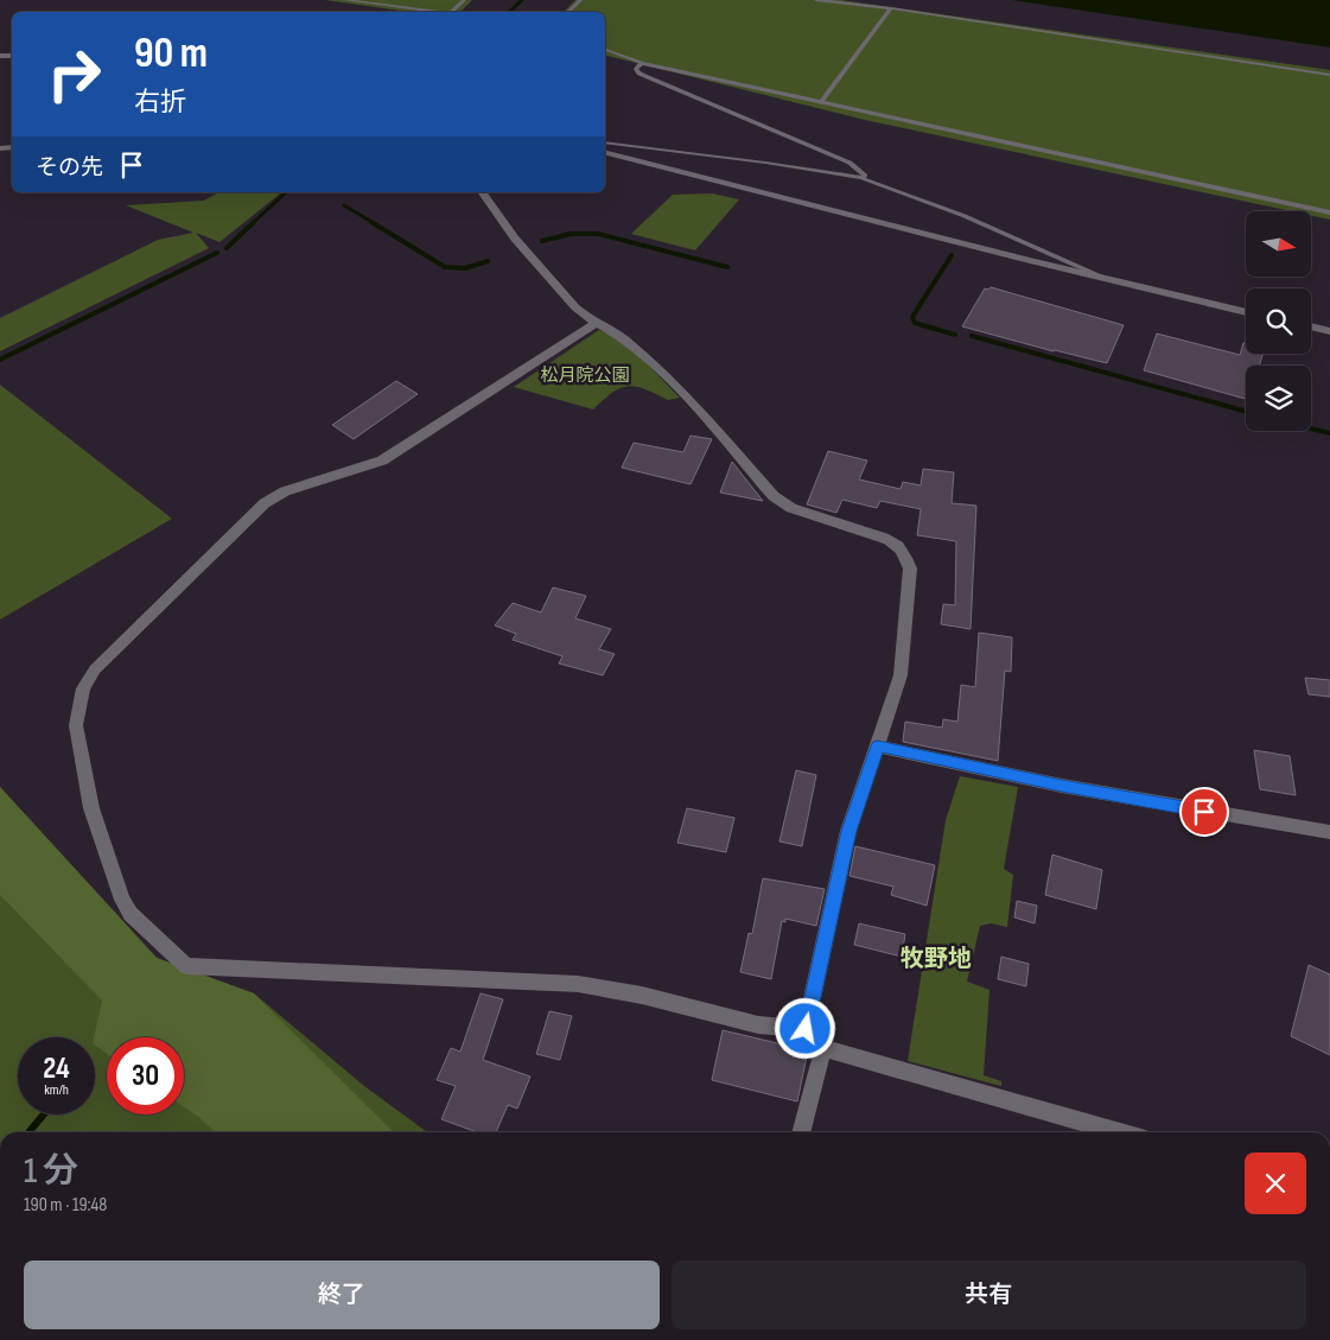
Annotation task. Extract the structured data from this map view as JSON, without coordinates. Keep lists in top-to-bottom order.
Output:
{
  "districts": ["牧野地"],
  "parks": ["松月院公園"],
  "north": "right",
  "page": {
    "turn": ["90 m", "右折"],
    "then": "その先",
    "speed": "24 km/h",
    "limit": "30",
    "heading": ["1 分", "190 m · 19:48"],
    "buttons": ["終了", "共有"]
  }
}
